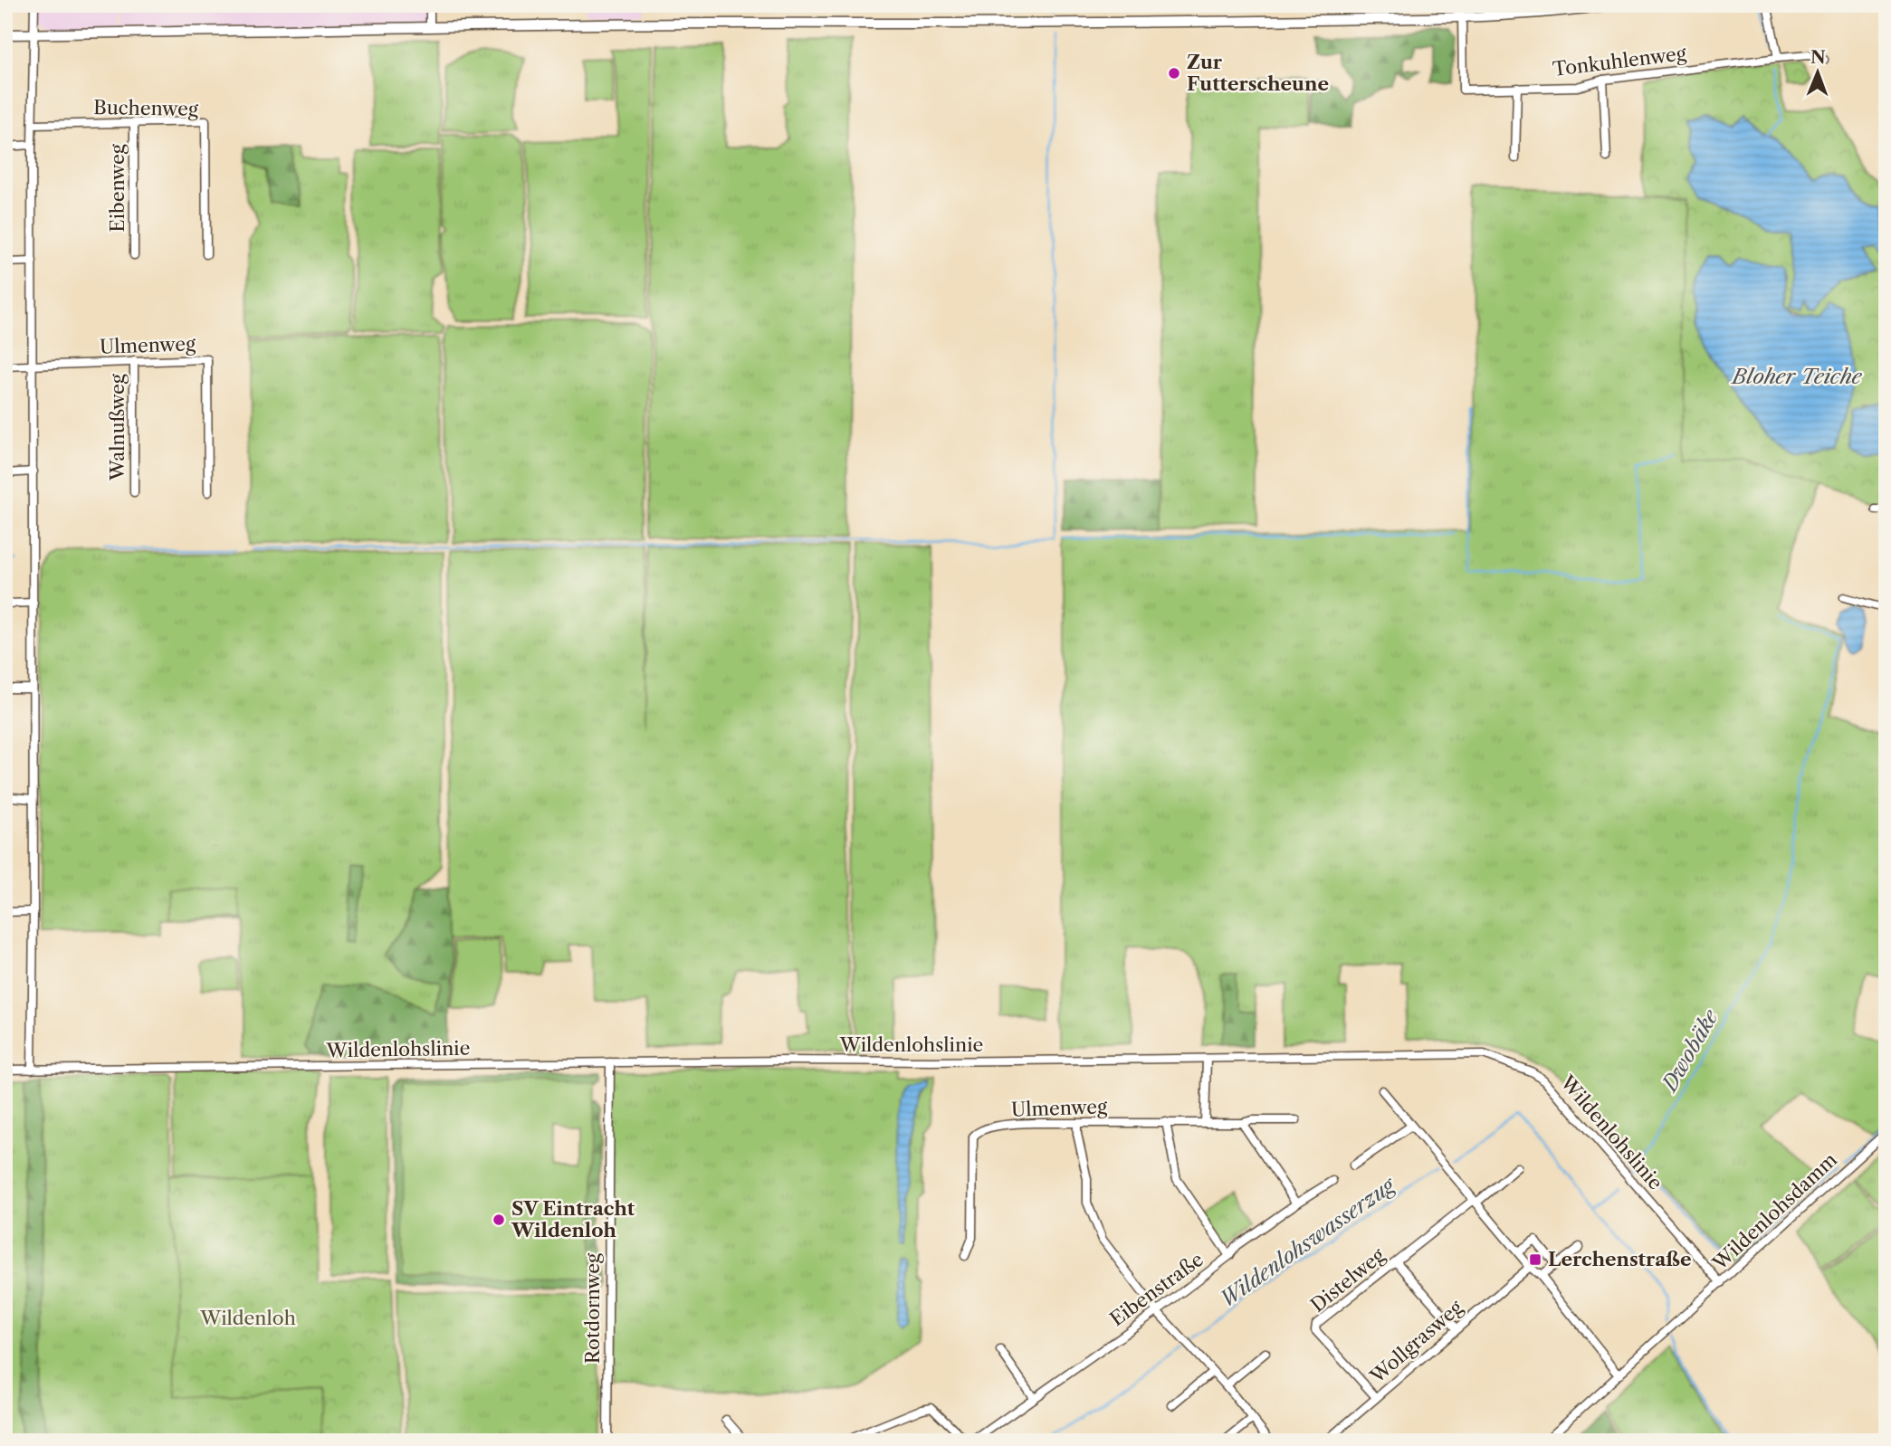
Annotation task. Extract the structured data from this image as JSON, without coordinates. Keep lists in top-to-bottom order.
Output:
{
  "streets": {
    "street": [
      "Tonkuhlenweg",
      "Buchenweg",
      "Eibenweg",
      "Ulmenweg",
      "Walnußweg",
      "Wildenlohslinie",
      "Wildenlohsdamm",
      "Distelweg",
      "Eibenstraße",
      "Rotdornweg",
      "Wollgrasweg"
    ]
  },
  "crossings": [
    ["Buchenweg", "Eibenweg"],
    ["Ulmenweg", "Walnußweg"],
    ["Wildenlohslinie", "Wildenlohsdamm"],
    ["Wildenlohslinie", "Rotdornweg"],
    ["Distelweg", "Wollgrasweg"]
  ],
  "water": ["Bloher Teiche", "Dwobäke", "Wildenlohswasserzug"],
  "parks": ["Wildenloh"],
  "places": {
    "other": ["Zur Futterscheune", "SV Eintracht Wildenloh"],
    "transit": ["Lerchenstraße"]
  },
  "north": "top"
}
